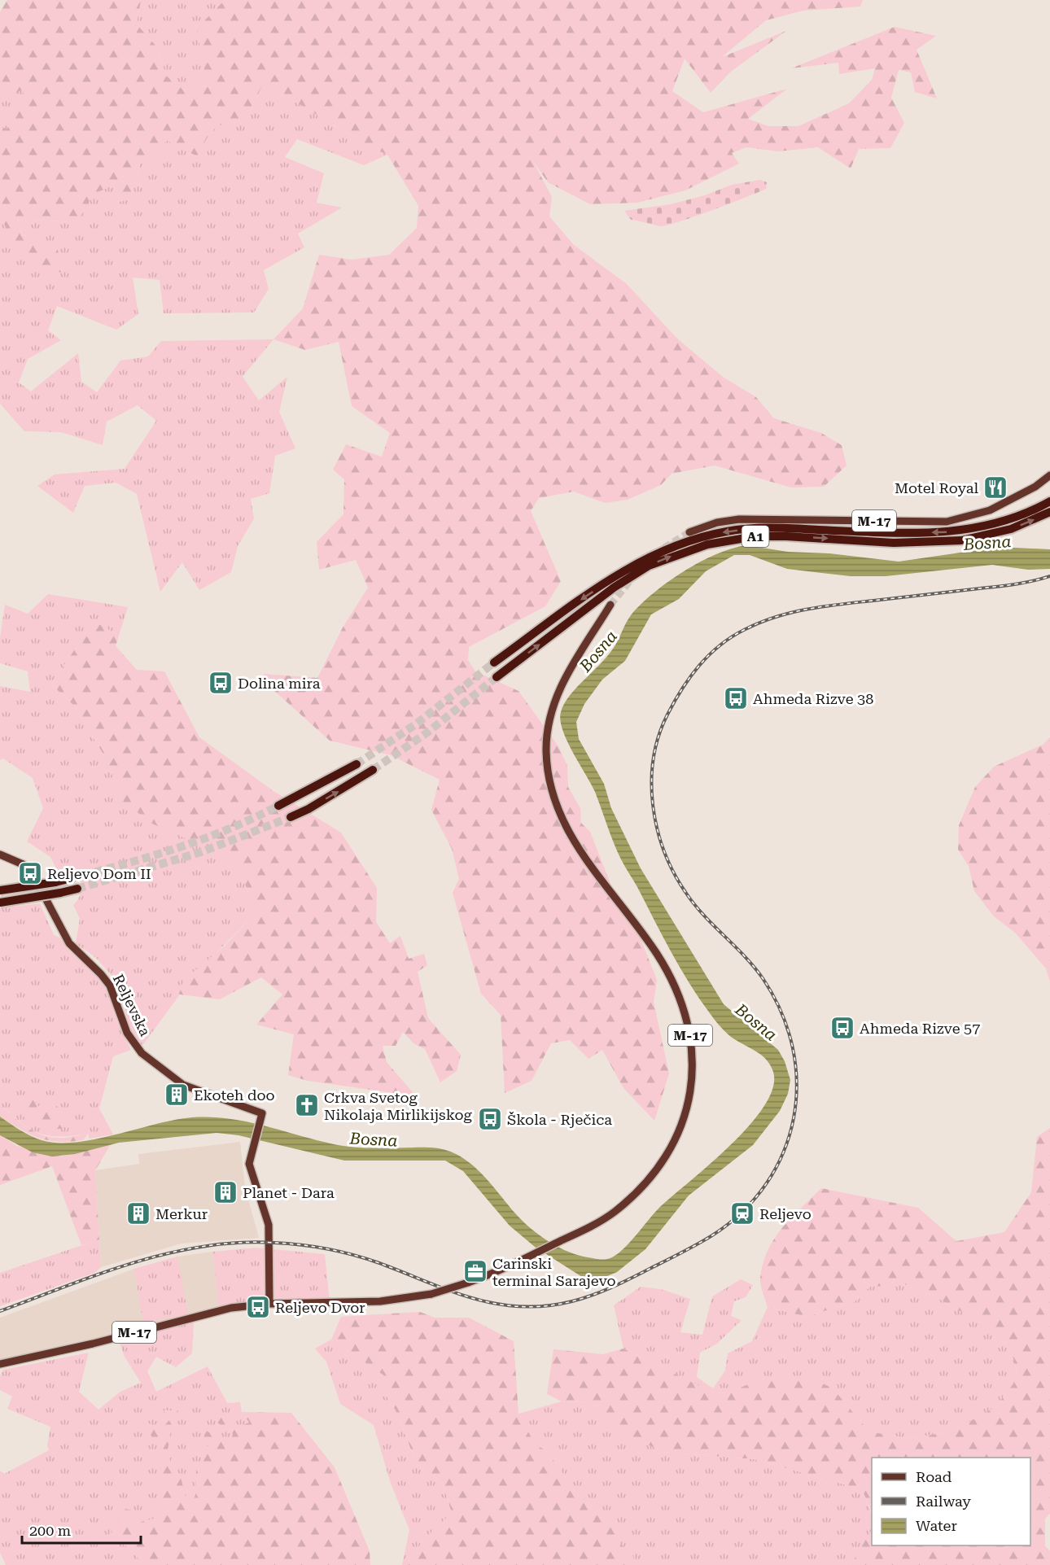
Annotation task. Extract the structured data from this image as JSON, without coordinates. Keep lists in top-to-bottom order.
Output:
{
  "streets": {
    "highway": ["A1"],
    "main road": ["M-17", "Reljevska"]
  },
  "crossings": [
    ["M-17", "Reljevska"]
  ],
  "water": ["Bosna"],
  "places": {
    "restaurant": ["Motel Royal"],
    "bus stop": [
      "Dolina mira",
      "Ahmeda Rizve 38",
      "Reljevo Dom II",
      "Ahmeda Rizve 57",
      "Škola - Rječica",
      "Reljevo Dvor"
    ],
    "building": ["Ekoteh doo", "Planet - Dara", "Merkur"],
    "church": ["Crkva Svetog Nikolaja Mirlikijskog"],
    "station": ["Reljevo"],
    "office": ["Carinski terminal Sarajevo"]
  },
  "legend": ["Road", "Railway", "Water"],
  "scale_bar": "200 m"
}
